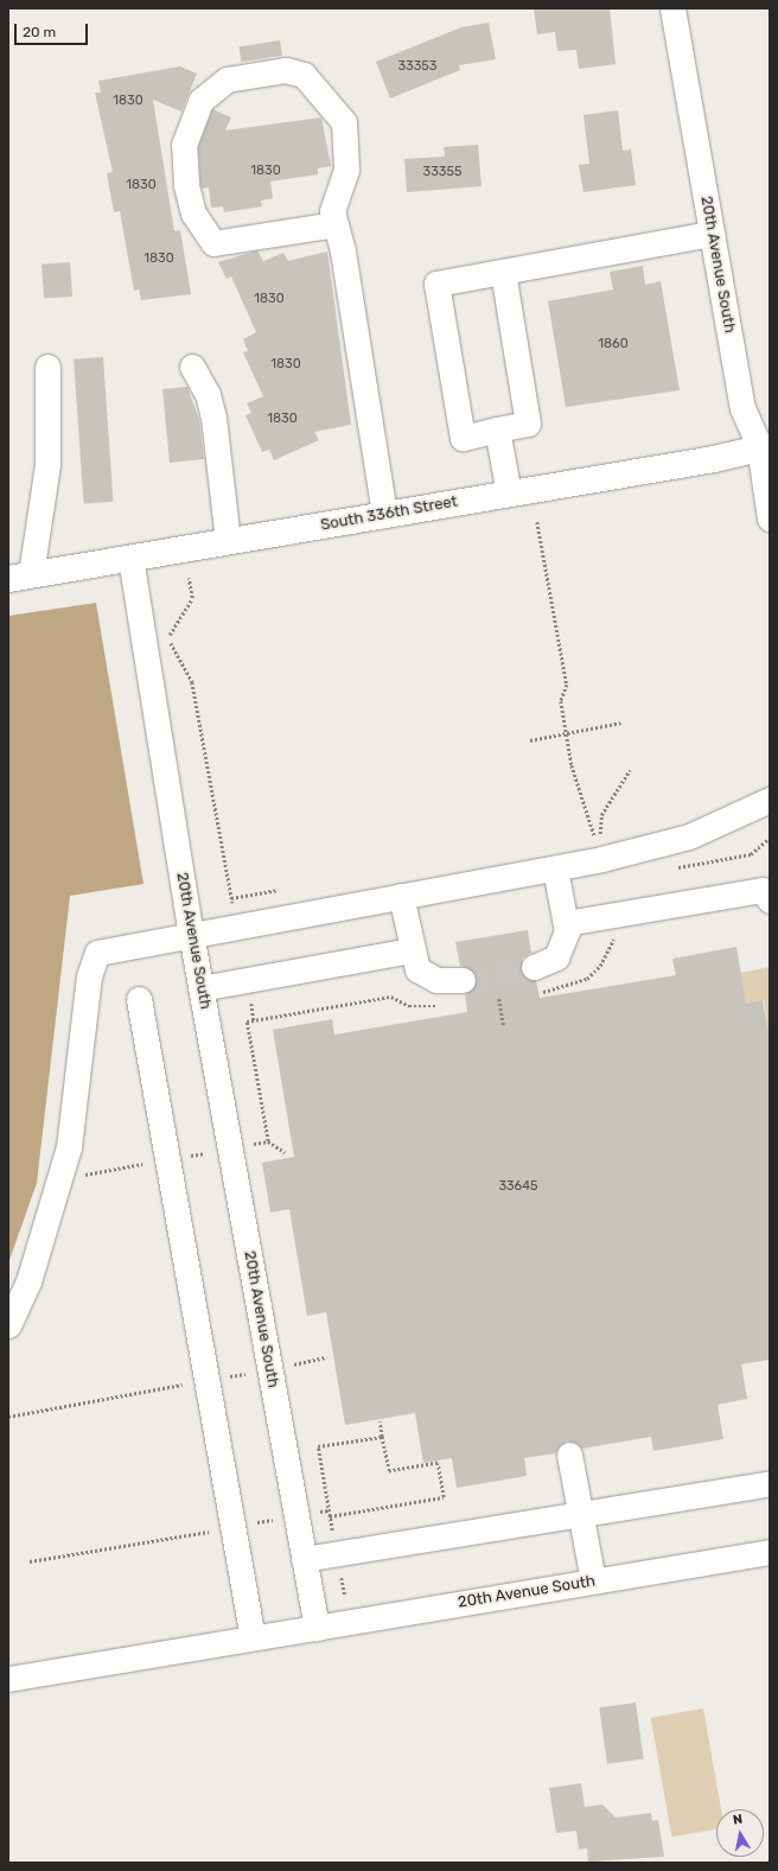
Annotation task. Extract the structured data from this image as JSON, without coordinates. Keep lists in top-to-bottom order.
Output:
{
  "streets": {
    "main road": ["South 336th Street"],
    "street": ["20th Avenue South"]
  },
  "crossings": [
    ["20th Avenue South", "South 336th Street"]
  ],
  "house_numbers": [
    "33353",
    "1830",
    "1830",
    "33355",
    "1830",
    "1830",
    "1830",
    "1860",
    "1830",
    "1830",
    "33645"
  ],
  "scale_bar": "20 m",
  "north": "top"
}
